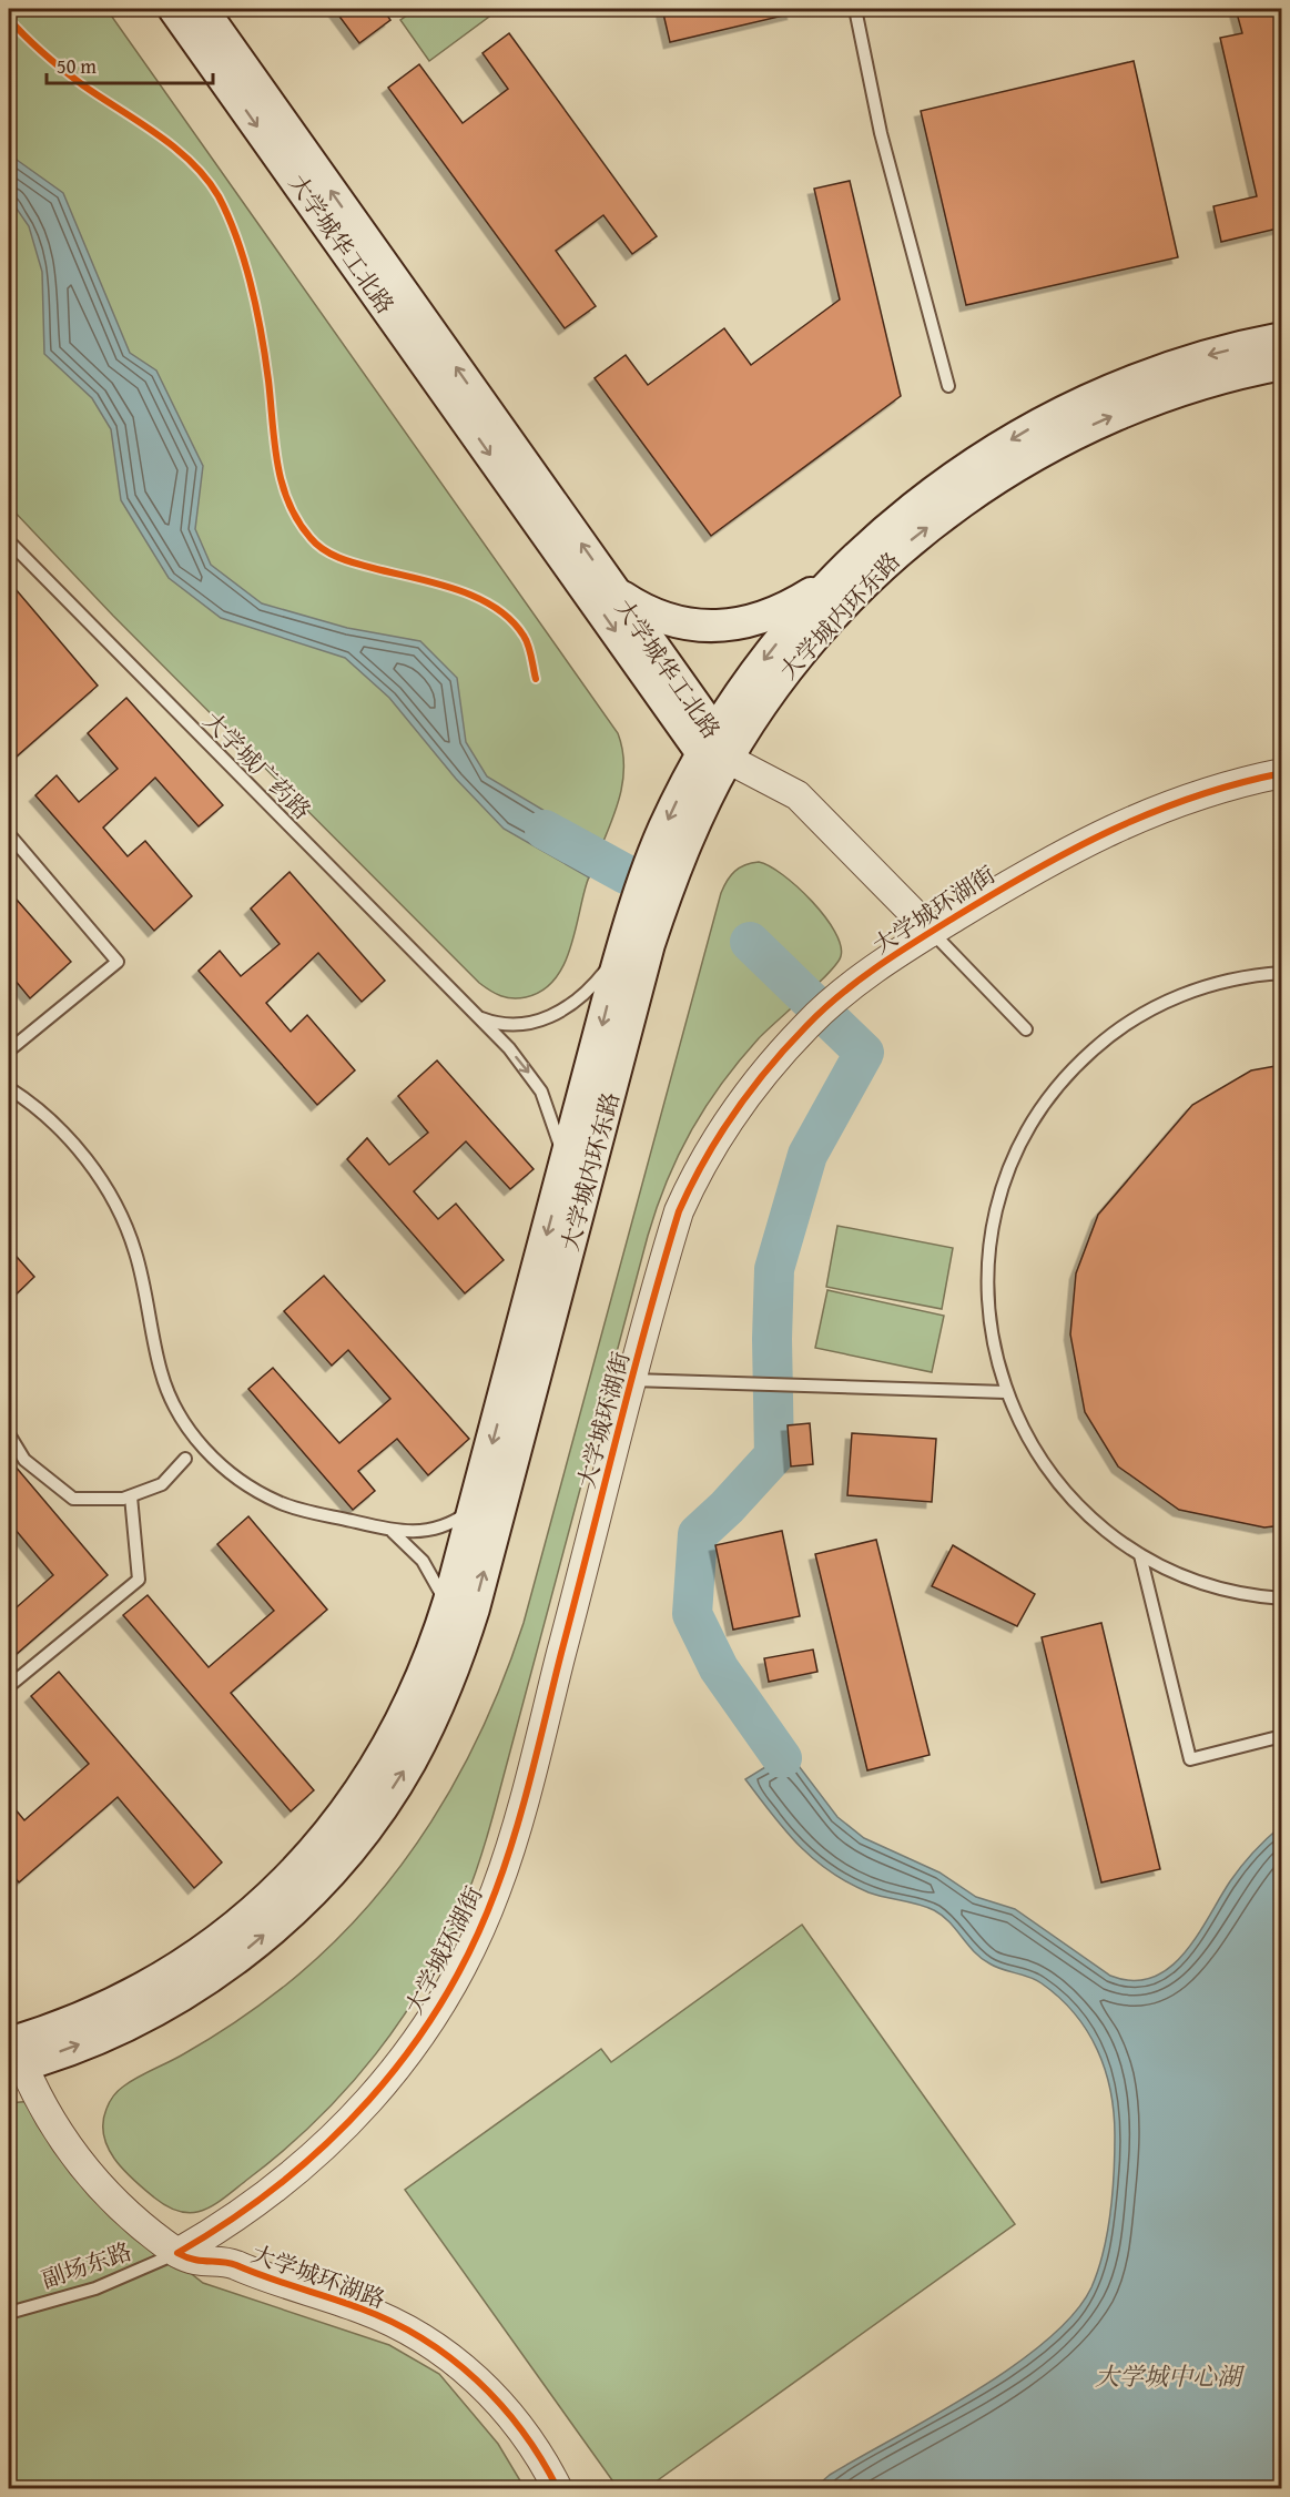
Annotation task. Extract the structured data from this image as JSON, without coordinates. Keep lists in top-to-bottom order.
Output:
{
  "streets": {
    "main road": ["大学城华工北路", "大学城内环东路"],
    "street": ["大学城环湖街", "大学城环湖路"],
    "lane": ["大学城广药路", "副场东路"]
  },
  "crossings": [
    ["大学城华工北路", "大学城内环东路"],
    ["大学城内环东路", "大学城广药路"],
    ["大学城环湖街", "副场东路"],
    ["大学城环湖街", "大学城环湖路"],
    ["副场东路", "大学城环湖路"]
  ],
  "water": ["大学城中心湖"],
  "scale_bar": "50 m"
}
